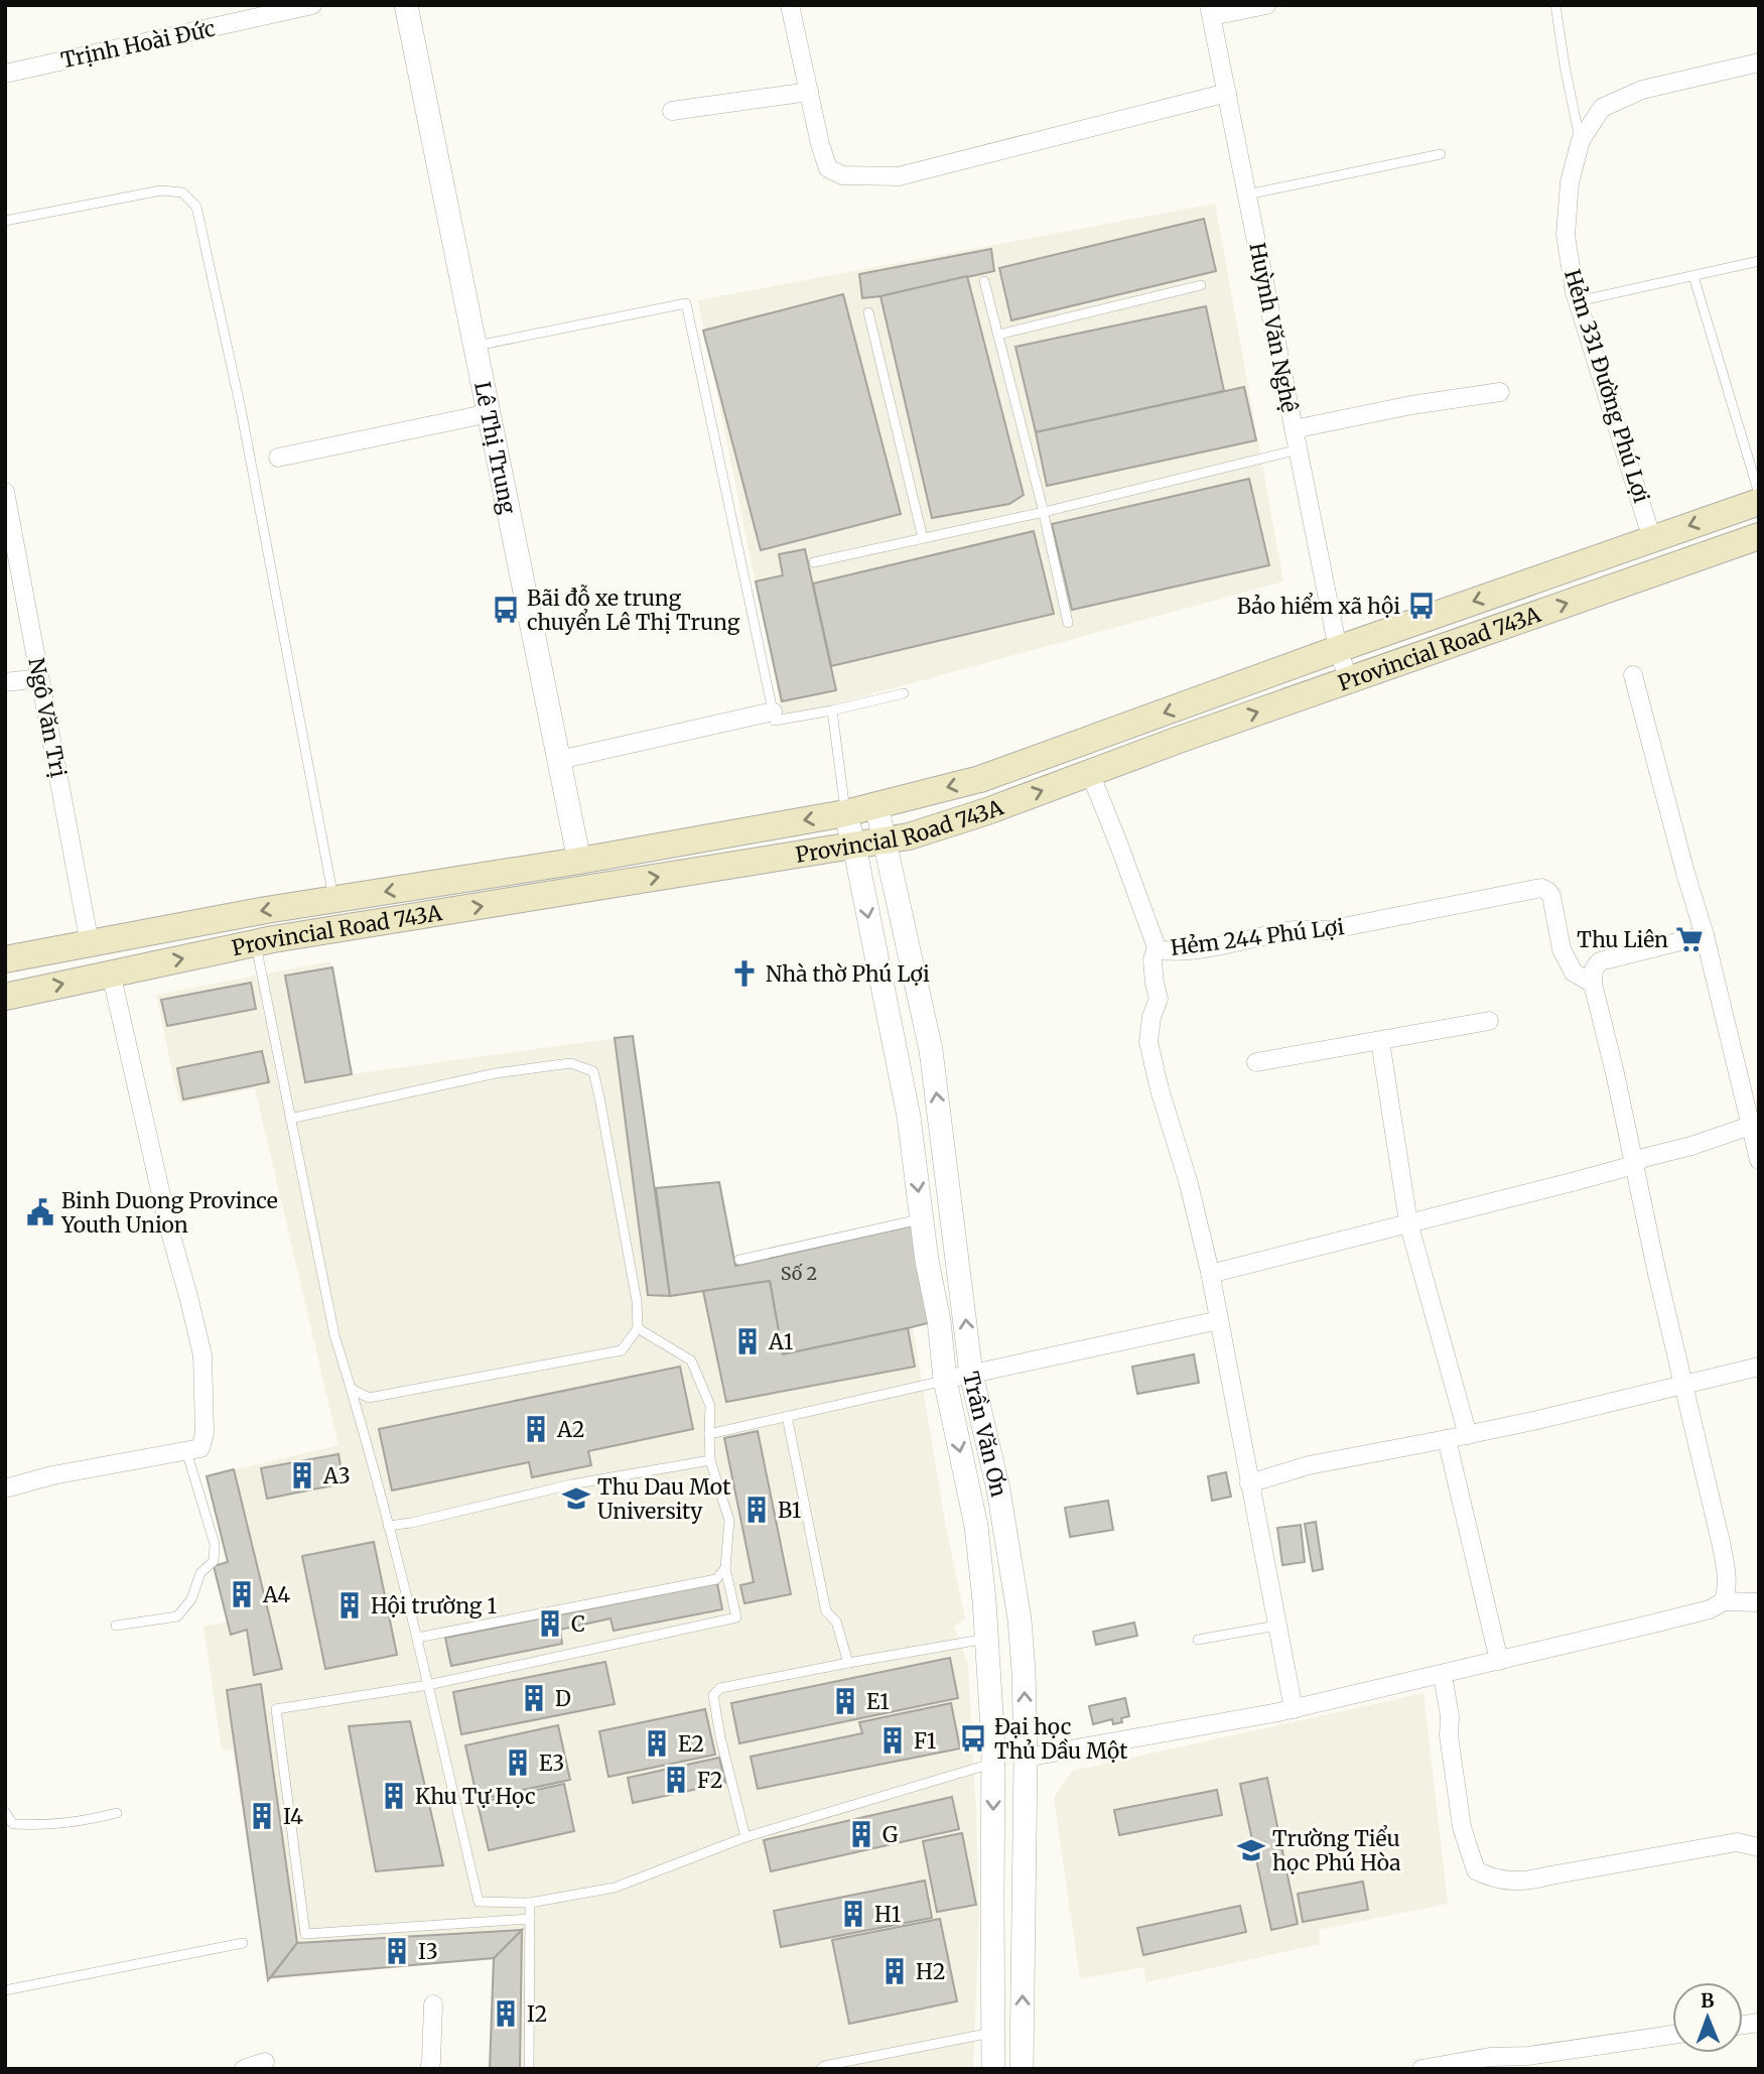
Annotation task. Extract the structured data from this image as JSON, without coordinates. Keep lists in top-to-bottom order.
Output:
{
  "streets": {
    "main road": ["Provincial Road 743A"],
    "street": [
      "Trịnh Hoài Đức",
      "Huỳnh Văn Nghệ",
      "Hẻm 331 Đường Phú Lợi",
      "Lê Thị Trung",
      "Ngô Văn Trị",
      "Hẻm 244 Phú Lợi",
      "Trần Văn Ơn"
    ]
  },
  "crossings": [
    ["Huỳnh Văn Nghệ", "Provincial Road 743A"],
    ["Hẻm 331 Đường Phú Lợi", "Provincial Road 743A"],
    ["Lê Thị Trung", "Provincial Road 743A"],
    ["Provincial Road 743A", "Ngô Văn Trị"],
    ["Provincial Road 743A", "Hẻm 244 Phú Lợi"],
    ["Provincial Road 743A", "Trần Văn Ơn"]
  ],
  "places": {
    "bus stop": ["Bảo hiểm xã hội", "Bãi đỗ xe trung chuyển Lê Thị Trung", "Đại học Thủ Dầu Một"],
    "supermarket": ["Thu Liên"],
    "church": ["Nhà thờ Phú Lợi"],
    "public building": ["Binh Duong Province Youth Union"],
    "building": [
      "A1",
      "A2",
      "A3",
      "B1",
      "A4",
      "Hội trường 1",
      "C",
      "D",
      "E1",
      "F1",
      "E2",
      "E3",
      "F2",
      "Khu Tự Học",
      "I4",
      "G",
      "H1",
      "I3",
      "H2",
      "I2"
    ],
    "school or university": ["Thu Dau Mot University", "Trường Tiểu học Phú Hòa"]
  },
  "house_numbers": ["Số 2"],
  "north": "top"
}
